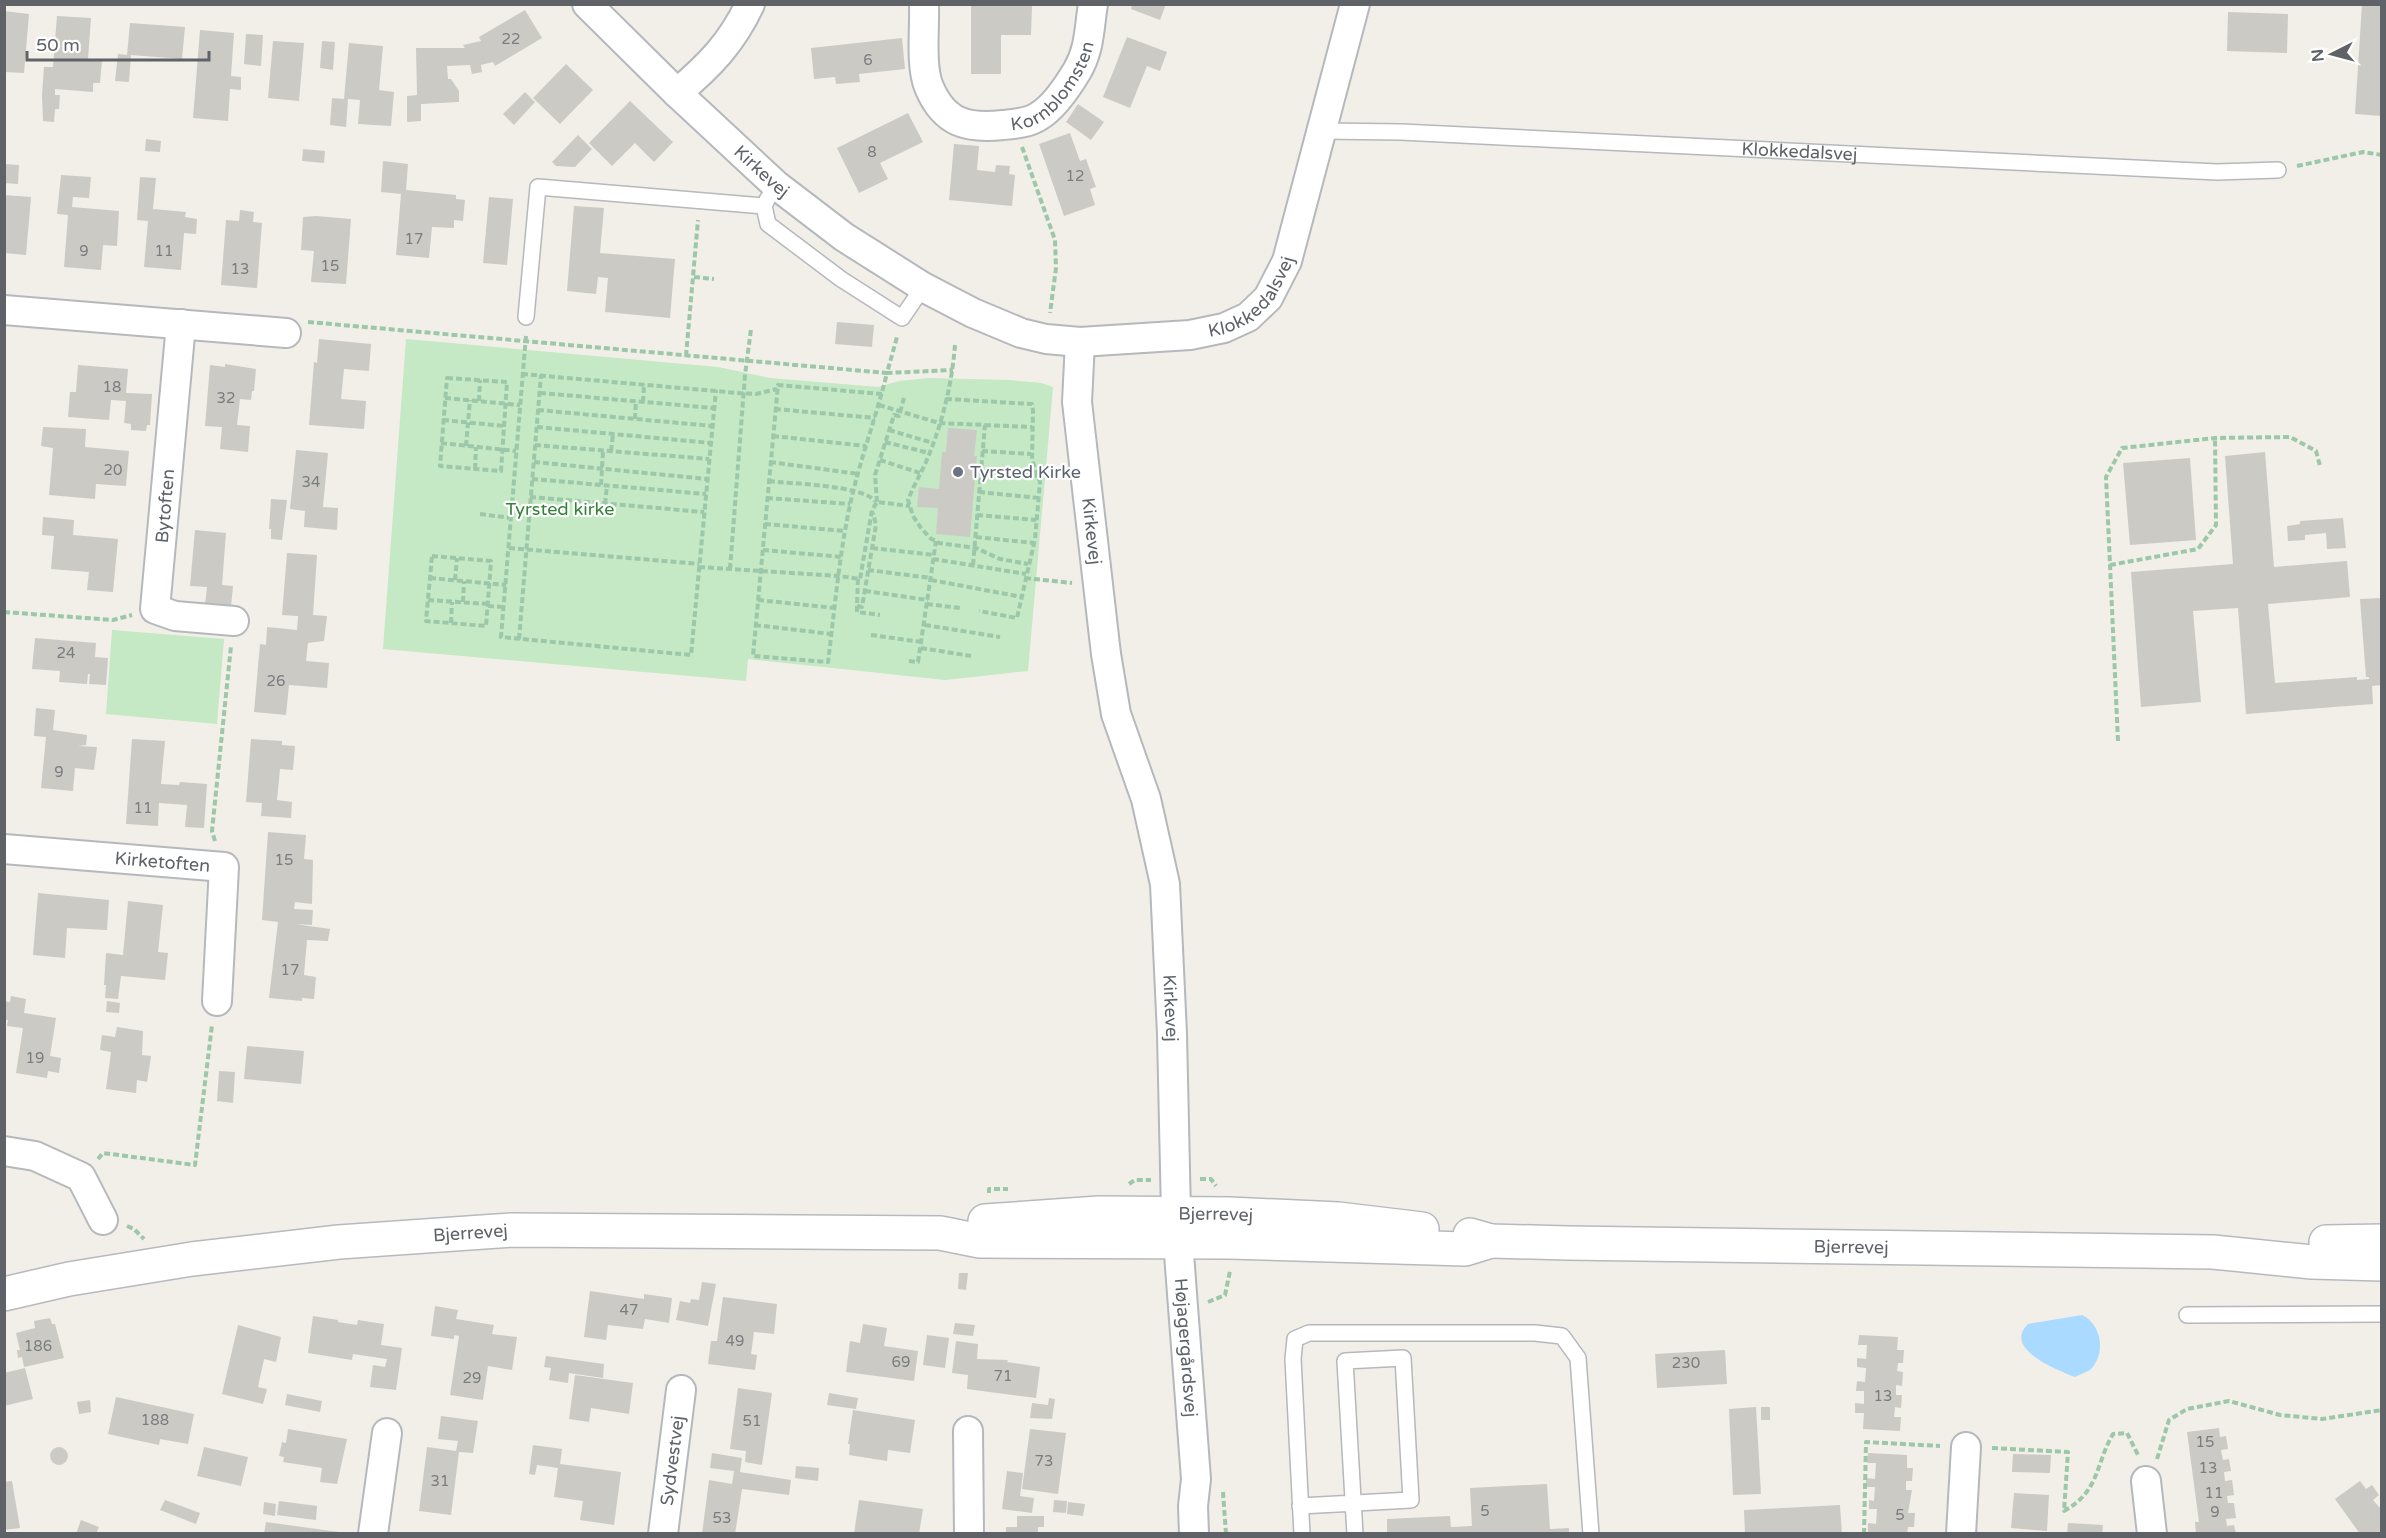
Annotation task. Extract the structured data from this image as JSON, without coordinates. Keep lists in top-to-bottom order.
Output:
{
  "streets": {
    "street": [
      "Kornblomsten",
      "Klokkedalsvej",
      "Kirkevej",
      "Bytoften",
      "Kirketoften",
      "Bjerrevej",
      "Højagergårdsvej",
      "Sydvestvej"
    ]
  },
  "crossings": [
    ["Klokkedalsvej", "Kirkevej"],
    ["Kirkevej", "Bjerrevej"],
    ["Kirkevej", "Højagergårdsvej"],
    ["Bjerrevej", "Højagergårdsvej"]
  ],
  "parks": ["Tyrsted kirke"],
  "places": ["Tyrsted Kirke"],
  "house_numbers": [
    "22",
    "6",
    "8",
    "12",
    "17",
    "9",
    "11",
    "15",
    "13",
    "18",
    "32",
    "20",
    "34",
    "24",
    "26",
    "9",
    "11",
    "15",
    "17",
    "19",
    "47",
    "49",
    "186",
    "69",
    "230",
    "71",
    "29",
    "13",
    "188",
    "51",
    "15",
    "73",
    "13",
    "31",
    "11",
    "5",
    "9",
    "5",
    "53"
  ],
  "scale_bar": "50 m",
  "north": "left"
}
